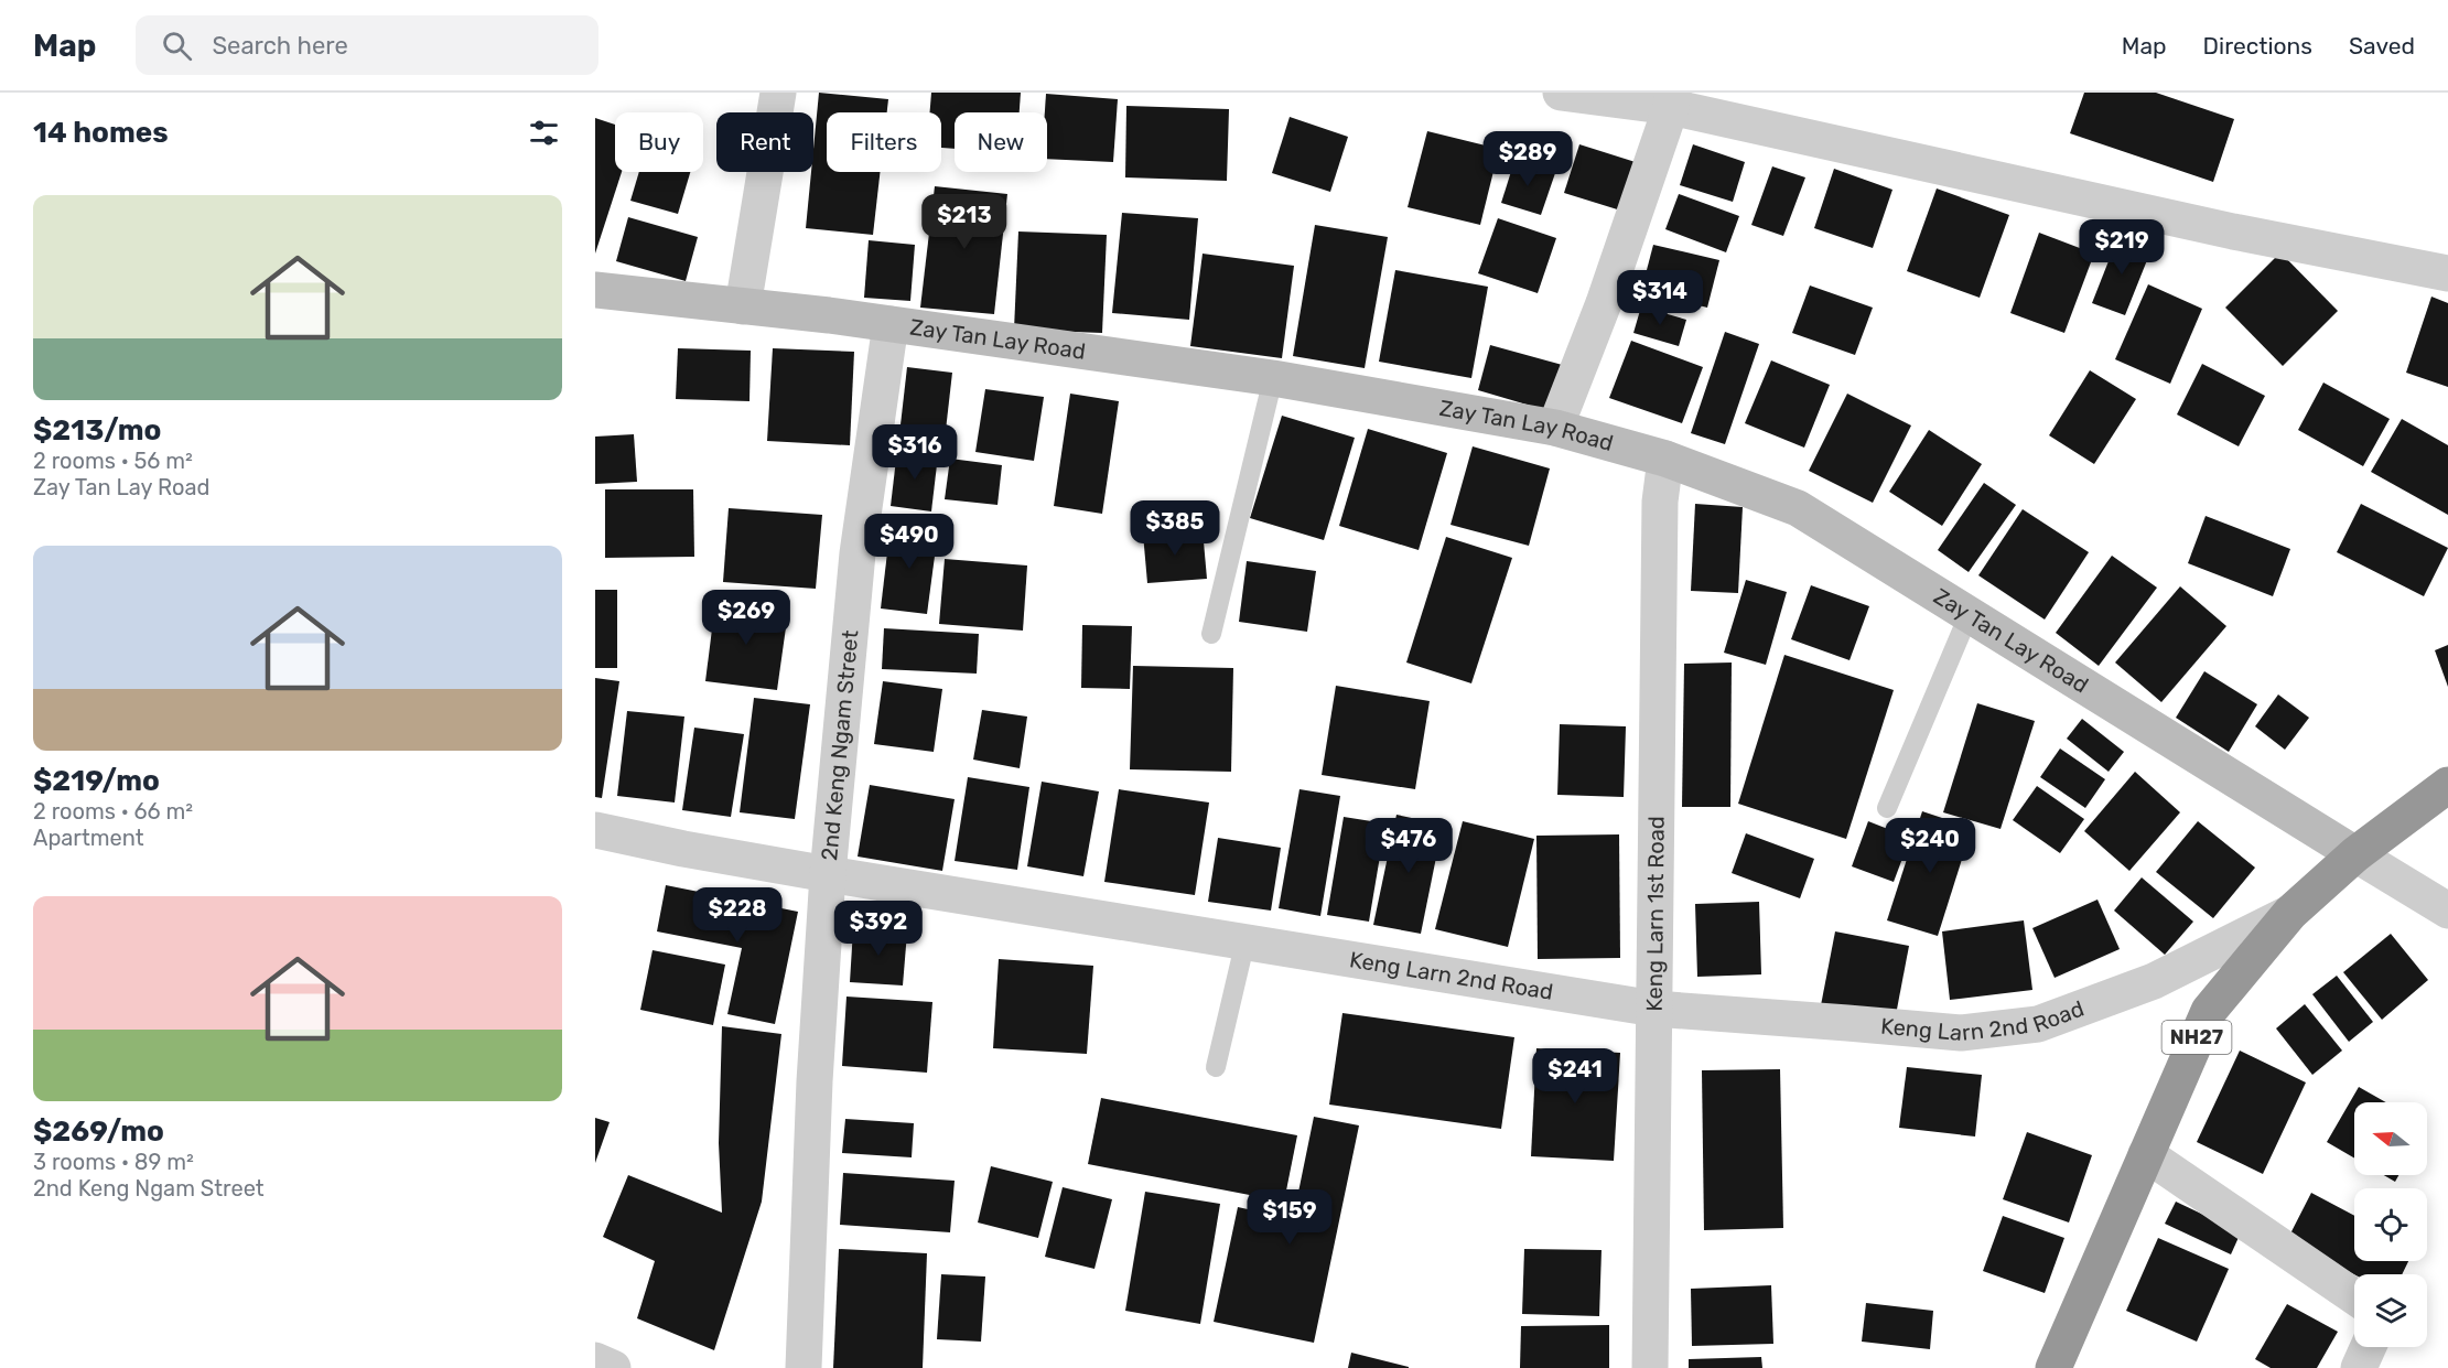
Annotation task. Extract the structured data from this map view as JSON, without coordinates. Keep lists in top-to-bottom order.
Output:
{
  "streets": {
    "highway": ["NH27"],
    "street": [
      "Zay Tan Lay Road",
      "2nd Keng Ngam Street",
      "Keng Larn 1st Road",
      "Keng Larn 2nd Road"
    ]
  },
  "crossings": [
    ["Zay Tan Lay Road", "2nd Keng Ngam Street"],
    ["Zay Tan Lay Road", "Keng Larn 1st Road"],
    ["Zay Tan Lay Road", "NH27"],
    ["2nd Keng Ngam Street", "Keng Larn 2nd Road"],
    ["Keng Larn 1st Road", "Keng Larn 2nd Road"],
    ["Keng Larn 2nd Road", "NH27"]
  ],
  "north": "left",
  "page": {
    "header": "Map",
    "search": "Search here",
    "nav": ["Map", "Directions", "Saved"],
    "heading": "14 homes",
    "chip": [
      "Buy",
      "Rent",
      "Filters",
      "New"
    ],
    "price": [
      "$289",
      "$213",
      "$219",
      "$314",
      "$316",
      "$385",
      "$490",
      "$269",
      "$476",
      "$240",
      "$228",
      "$392",
      "$241",
      "$159"
    ],
    "list": [
      {
        "name": "$213/mo",
        "note": "2 rooms · 56 m² · Zay Tan Lay Road"
      },
      {
        "name": "$219/mo",
        "note": "2 rooms · 66 m² · Apartment"
      },
      {
        "name": "$269/mo",
        "note": "3 rooms · 89 m² · 2nd Keng Ngam Street"
      }
    ]
  }
}
